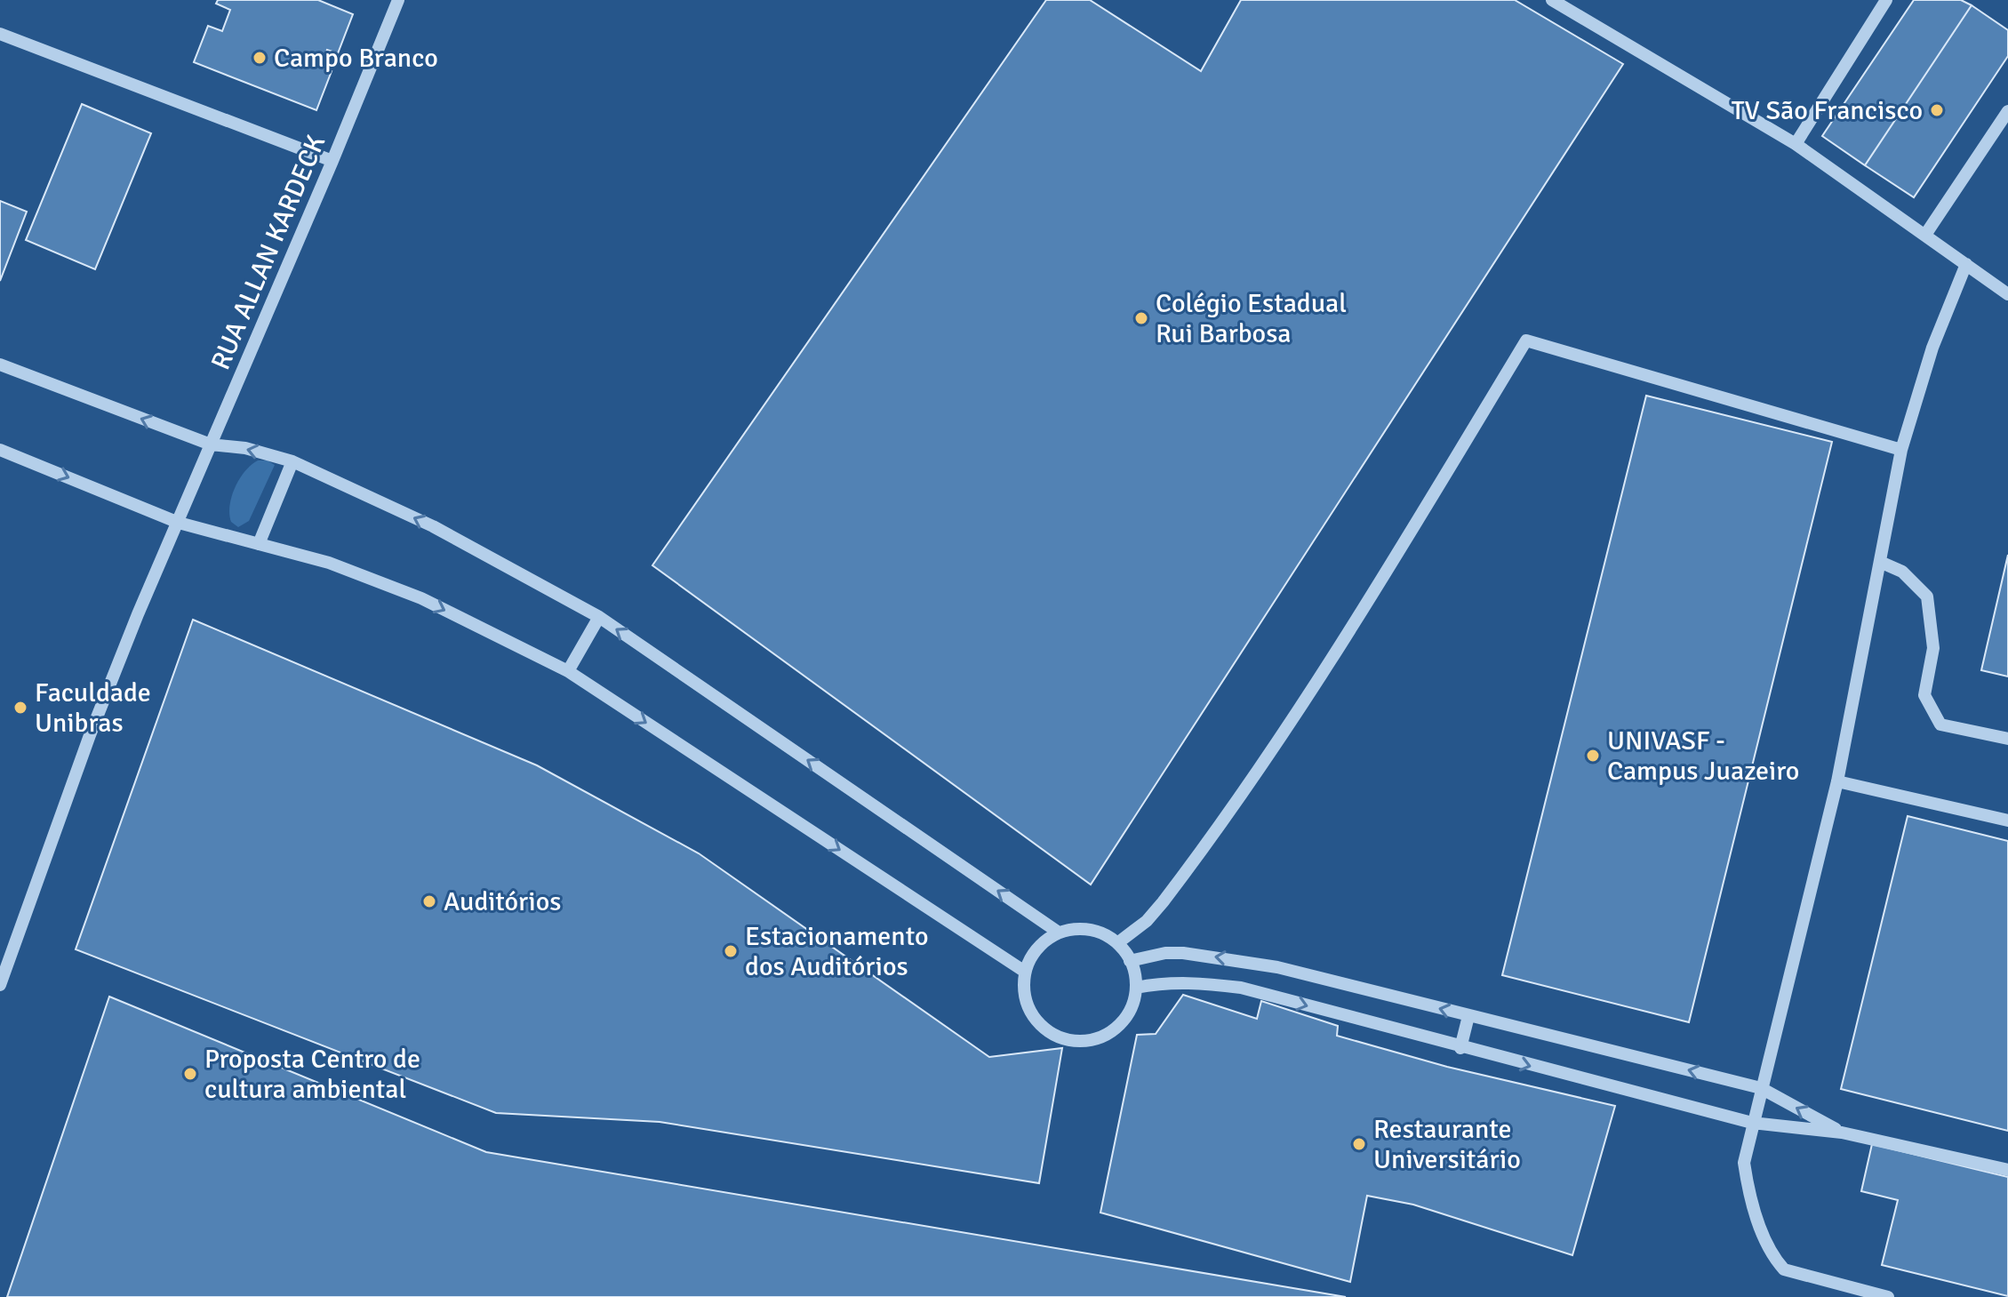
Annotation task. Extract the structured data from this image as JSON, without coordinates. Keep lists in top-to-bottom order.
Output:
{
  "streets": {
    "street": ["RUA ALLAN KARDECK"]
  },
  "places": [
    "Campo Branco",
    "TV São Francisco",
    "Colégio Estadual Rui Barbosa",
    "Faculdade Unibras",
    "UNIVASF - Campus Juazeiro",
    "Auditórios",
    "Estacionamento dos Auditórios",
    "Proposta Centro de cultura ambiental",
    "Restaurante Universitário"
  ]
}
